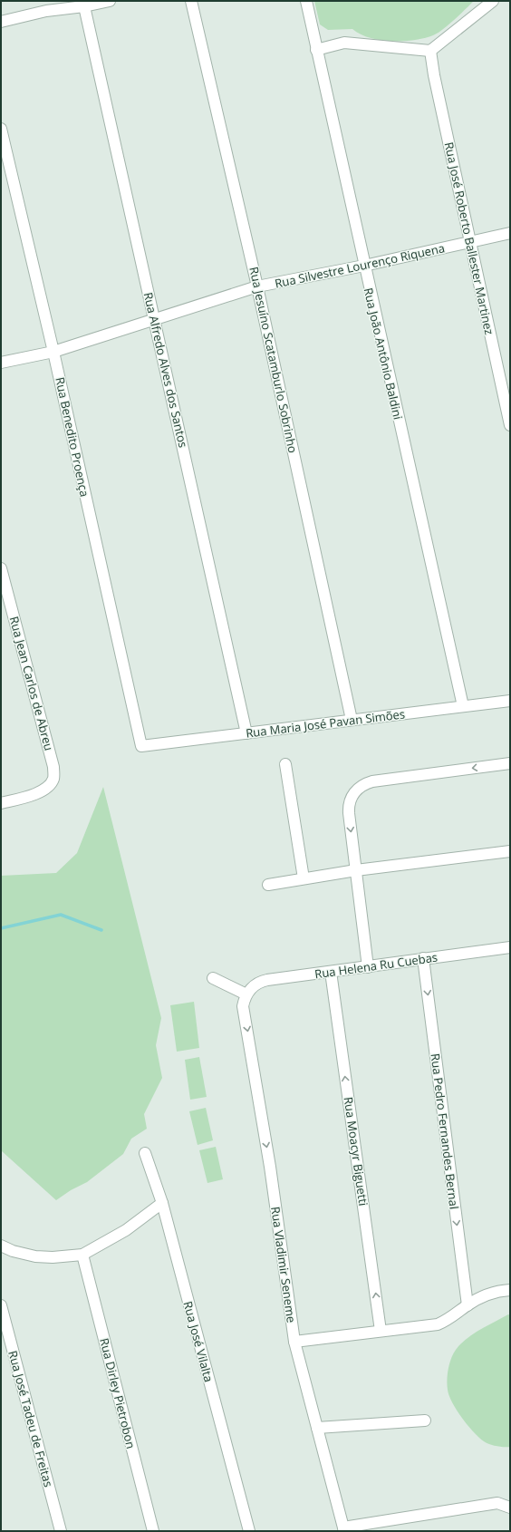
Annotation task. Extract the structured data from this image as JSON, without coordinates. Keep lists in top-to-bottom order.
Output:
{
  "streets": {
    "street": [
      "Rua José Roberto Ballester Martinez",
      "Rua Silvestre Lourenço Riquena",
      "Rua João Antônio Baldini",
      "Rua Jesuíno Scatamburlo Sobrinho",
      "Rua Alfredo Alves dos Santos",
      "Rua Benedito Proença",
      "Rua Jean Carlos de Abreu",
      "Rua Maria José Pavan Simões",
      "Rua Helena Ru Cuebas",
      "Rua Pedro Fernandes Bernal",
      "Rua Moacyr Biguetti",
      "Rua Vladimir Seneme",
      "Rua José Vilalta",
      "Rua Dirley Pietrobon",
      "Rua José Tadeu de Freitas"
    ]
  },
  "crossings": [
    ["Rua José Roberto Ballester Martinez", "Rua Silvestre Lourenço Riquena"],
    ["Rua Silvestre Lourenço Riquena", "Rua João Antônio Baldini"],
    ["Rua Silvestre Lourenço Riquena", "Rua Jesuíno Scatamburlo Sobrinho"],
    ["Rua Silvestre Lourenço Riquena", "Rua Alfredo Alves dos Santos"],
    ["Rua Silvestre Lourenço Riquena", "Rua Benedito Proença"],
    ["Rua João Antônio Baldini", "Rua Maria José Pavan Simões"],
    ["Rua Jesuíno Scatamburlo Sobrinho", "Rua Maria José Pavan Simões"],
    ["Rua Alfredo Alves dos Santos", "Rua Maria José Pavan Simões"],
    ["Rua Benedito Proença", "Rua Maria José Pavan Simões"],
    ["Rua Helena Ru Cuebas", "Rua Pedro Fernandes Bernal"],
    ["Rua Helena Ru Cuebas", "Rua Moacyr Biguetti"],
    ["Rua Helena Ru Cuebas", "Rua Vladimir Seneme"]
  ],
  "one_way": ["Rua Pedro Fernandes Bernal", "Rua Moacyr Biguetti", "Rua Vladimir Seneme"]
}
